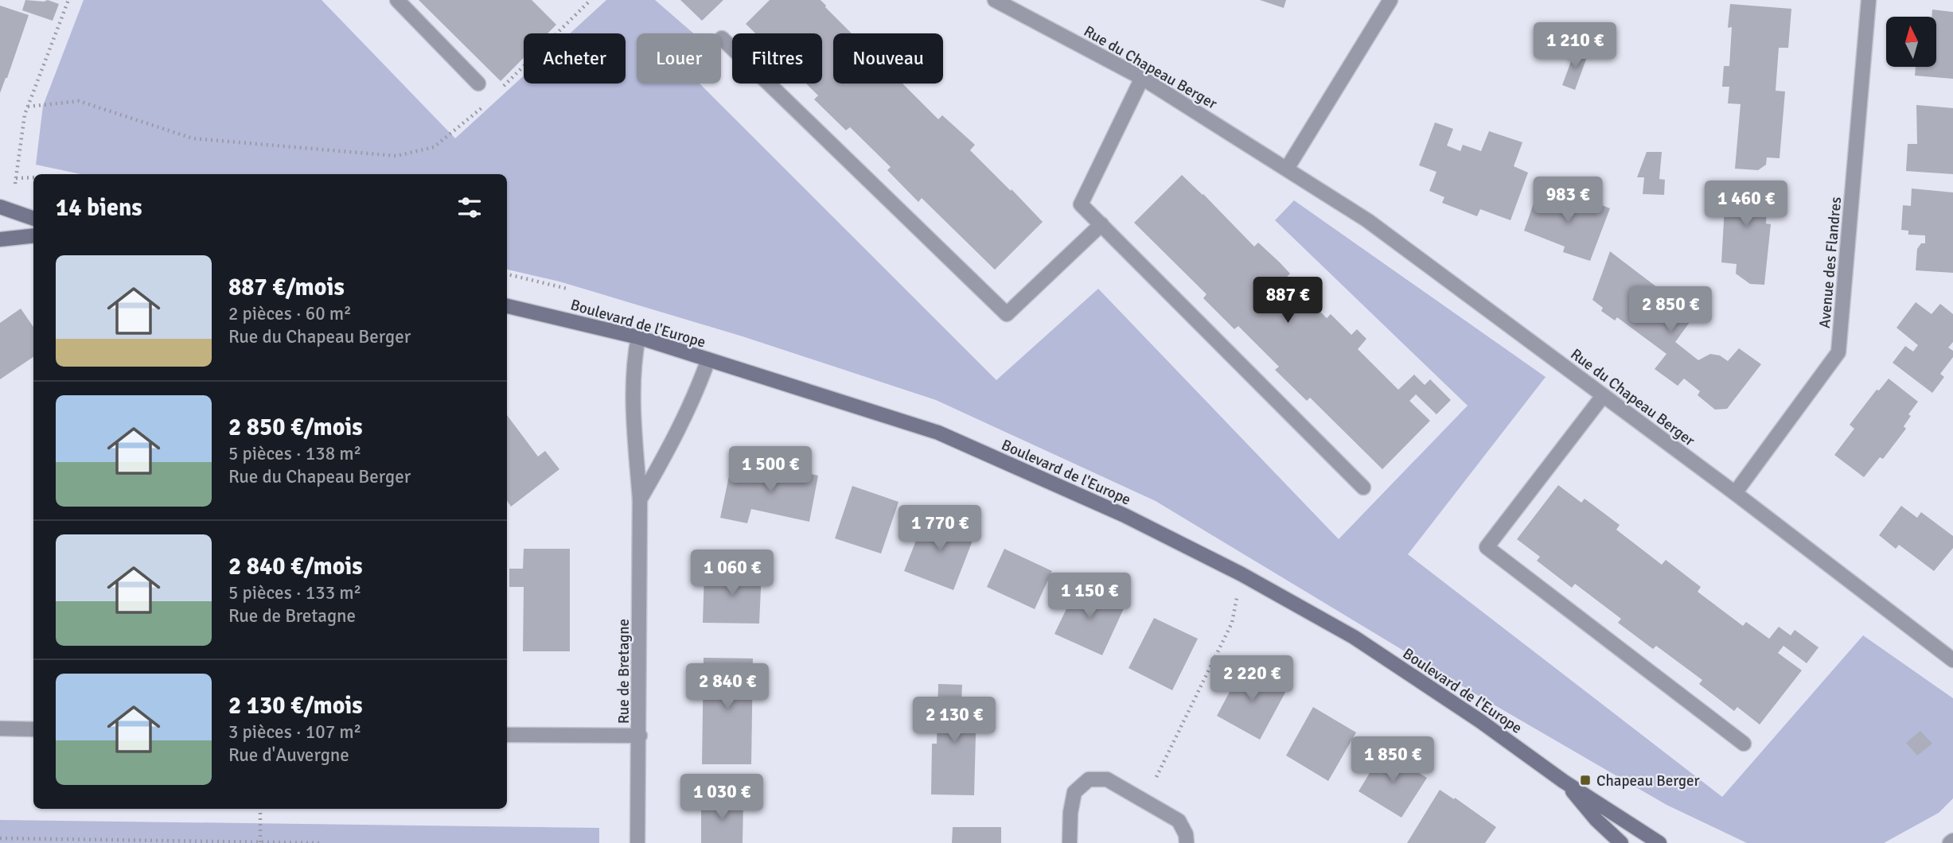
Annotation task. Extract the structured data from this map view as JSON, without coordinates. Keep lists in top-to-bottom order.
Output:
{
  "streets": {
    "street": [
      "Rue du Chapeau Berger",
      "Avenue des Flandres",
      "Boulevard de l'Europe",
      "Rue de Bretagne"
    ]
  },
  "crossings": [
    ["Rue du Chapeau Berger", "Avenue des Flandres"],
    ["Boulevard de l'Europe", "Rue de Bretagne"]
  ],
  "places": {
    "transit": ["Chapeau Berger"]
  },
  "north": "top",
  "page": {
    "price": [
      "1 210 €",
      "983 €",
      "1 460 €",
      "887 €",
      "2 850 €",
      "1 500 €",
      "1 770 €",
      "1 060 €",
      "1 150 €",
      "2 220 €",
      "2 840 €",
      "2 130 €",
      "1 850 €",
      "1 030 €"
    ],
    "chip": [
      "Acheter",
      "Louer",
      "Filtres",
      "Nouveau"
    ],
    "heading": "14 biens",
    "list": [
      {
        "name": "887 €/mois",
        "note": "2 pièces · 60 m² · Rue du Chapeau Berger"
      },
      {
        "name": "2 850 €/mois",
        "note": "5 pièces · 138 m² · Rue du Chapeau Berger"
      },
      {
        "name": "2 840 €/mois",
        "note": "5 pièces · 133 m² · Rue de Bretagne"
      },
      {
        "name": "2 130 €/mois",
        "note": "3 pièces · 107 m² · Rue d'Auvergne"
      }
    ]
  }
}
